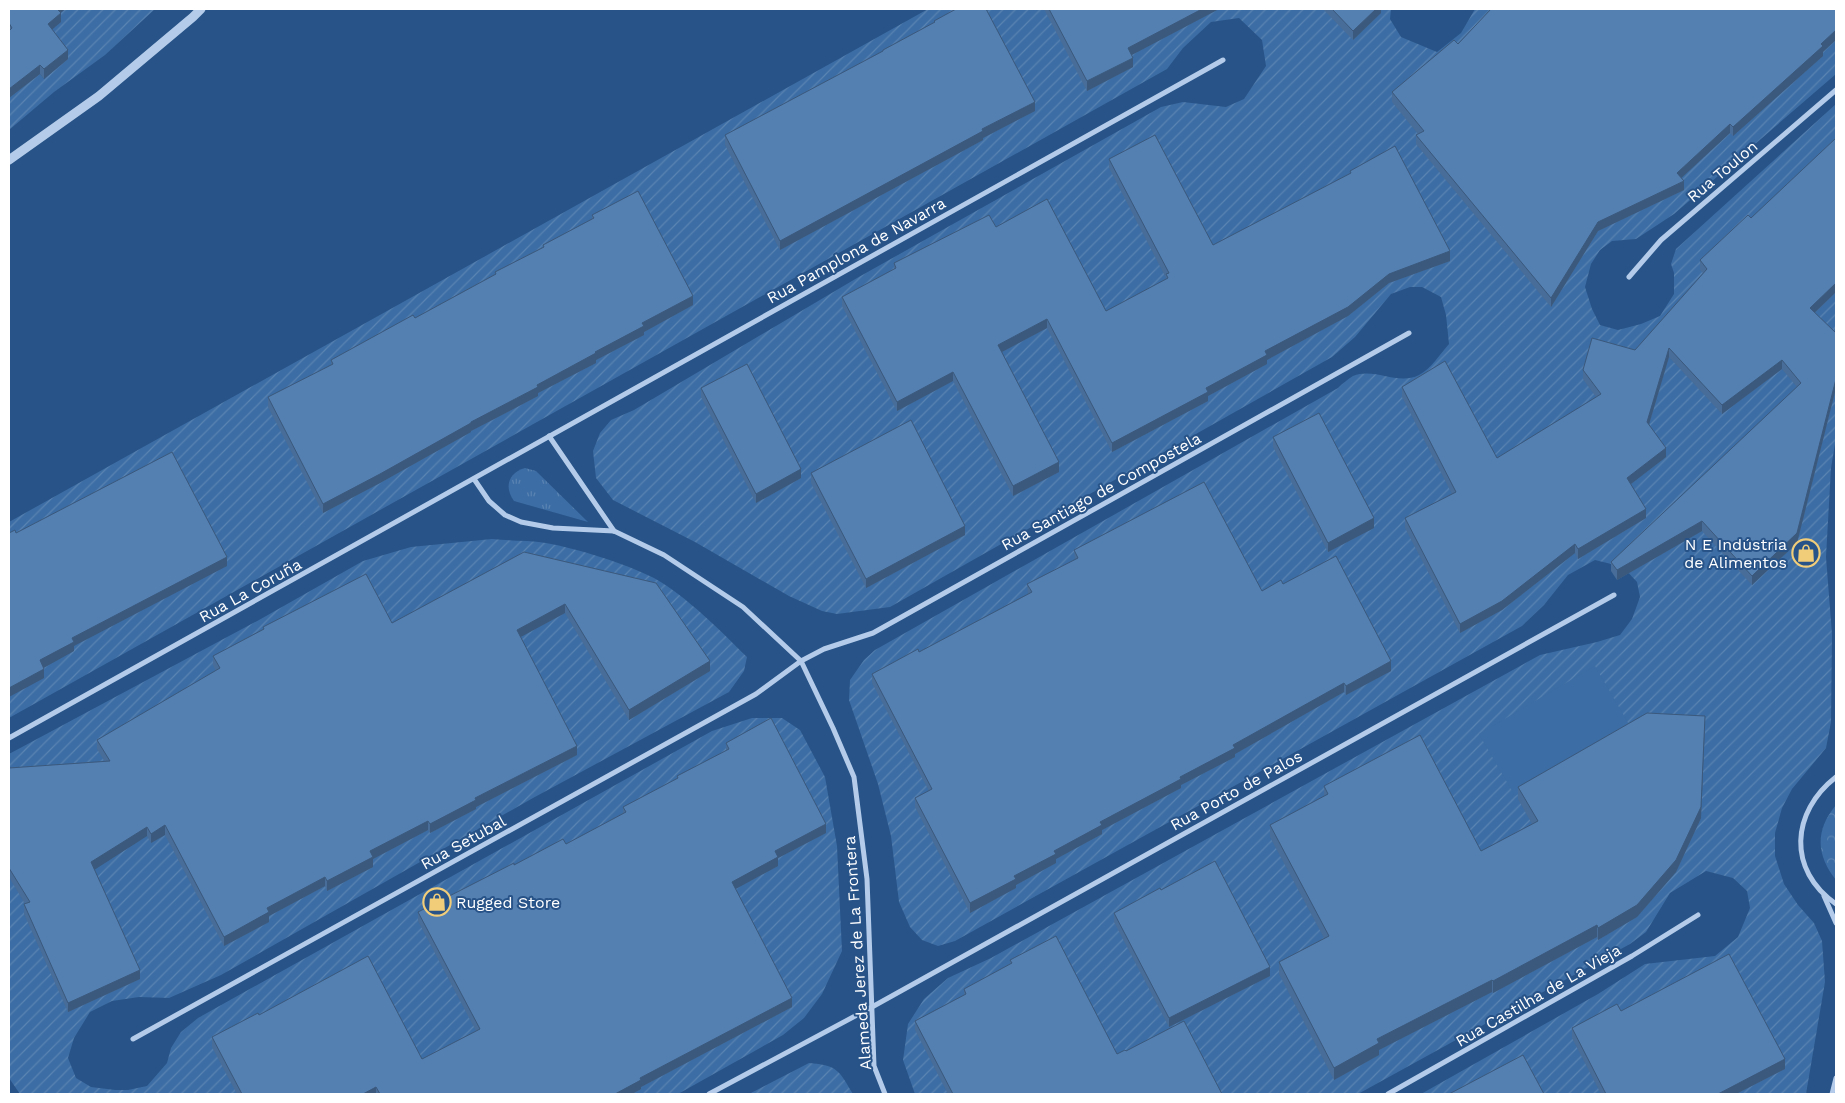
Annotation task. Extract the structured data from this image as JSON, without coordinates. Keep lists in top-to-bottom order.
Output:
{
  "streets": {
    "street": [
      "Rua Toulon",
      "Rua Pamplona de Navarra",
      "Rua Santiago de Compostela",
      "Rua La Coruña",
      "Rua Porto de Palos",
      "Rua Setubal",
      "Alameda Jerez de La Frontera",
      "Rua Castilha de La Vieja"
    ]
  },
  "crossings": [
    ["Rua Pamplona de Navarra", "Rua La Coruña"],
    ["Rua Pamplona de Navarra", "Alameda Jerez de La Frontera"],
    ["Rua Santiago de Compostela", "Rua Setubal"],
    ["Rua Santiago de Compostela", "Alameda Jerez de La Frontera"],
    ["Rua La Coruña", "Alameda Jerez de La Frontera"],
    ["Rua Porto de Palos", "Alameda Jerez de La Frontera"],
    ["Rua Setubal", "Alameda Jerez de La Frontera"]
  ],
  "places": {
    "shop": ["N E Indústria de Alimentos", "Rugged Store"]
  }
}
